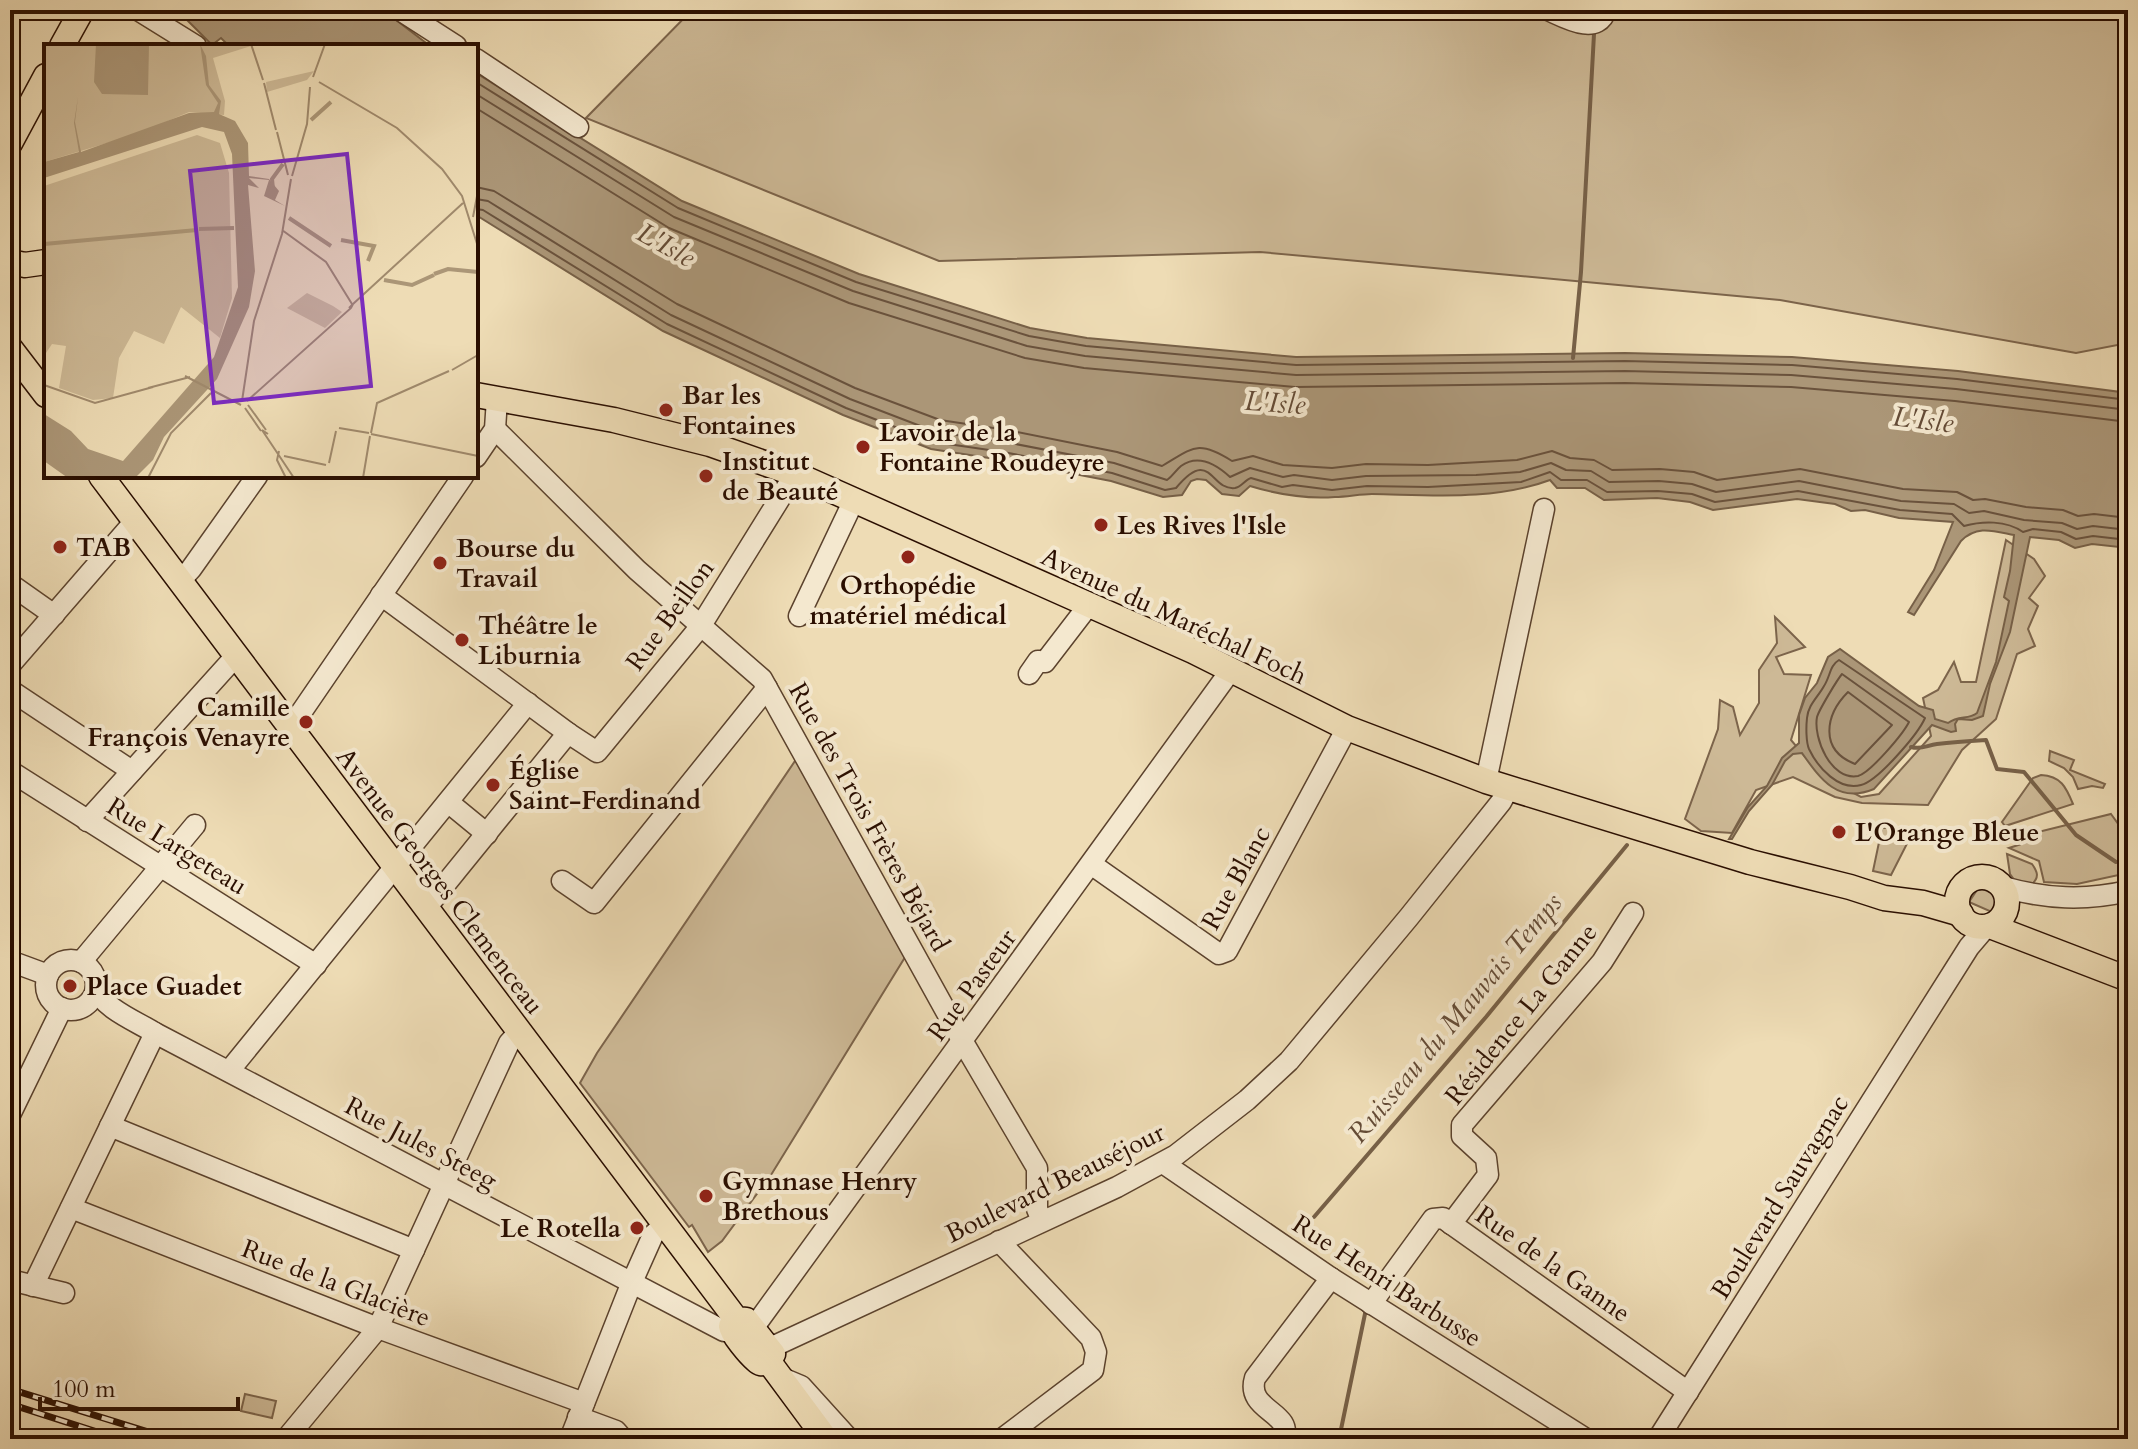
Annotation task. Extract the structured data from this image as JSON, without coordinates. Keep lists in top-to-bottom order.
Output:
{
  "streets": {
    "main road": ["Avenue du Maréchal Foch", "Avenue Georges Clemenceau"],
    "street": [
      "Rue Beillon",
      "Rue des Trois Frères Béjard",
      "Rue Largeteau",
      "Rue Blanc",
      "Rue Pasteur",
      "Résidence La Ganne",
      "Rue Jules Steeg",
      "Boulevard Beauséjour",
      "Boulevard Sauvagnac",
      "Rue de la Ganne",
      "Rue Henri Barbusse",
      "Rue de la Glacière"
    ]
  },
  "crossings": [
    ["Rue Beillon", "Avenue du Maréchal Foch"],
    ["Rue Beillon", "Rue des Trois Frères Béjard"],
    ["Avenue du Maréchal Foch", "Rue Blanc"],
    ["Avenue du Maréchal Foch", "Rue Pasteur"],
    ["Avenue du Maréchal Foch", "Boulevard Beauséjour"],
    ["Avenue du Maréchal Foch", "Boulevard Sauvagnac"],
    ["Rue des Trois Frères Béjard", "Rue Pasteur"],
    ["Rue des Trois Frères Béjard", "Boulevard Beauséjour"],
    ["Rue Blanc", "Rue Pasteur"],
    ["Avenue Georges Clemenceau", "Rue Pasteur"],
    ["Avenue Georges Clemenceau", "Rue Jules Steeg"],
    ["Avenue Georges Clemenceau", "Boulevard Beauséjour"],
    ["Rue Pasteur", "Rue Jules Steeg"],
    ["Rue Pasteur", "Boulevard Beauséjour"],
    ["Résidence La Ganne", "Rue de la Ganne"],
    ["Rue Jules Steeg", "Boulevard Beauséjour"],
    ["Boulevard Beauséjour", "Rue Henri Barbusse"],
    ["Boulevard Sauvagnac", "Rue de la Ganne"],
    ["Rue de la Ganne", "Rue Henri Barbusse"]
  ],
  "water": ["L'Isle", "Ruisseau du Mauvais Temps"],
  "places": [
    "Bar les Fontaines",
    "Lavoir de la Fontaine Roudeyre",
    "Institut de Beauté",
    "Les Rives l'Isle",
    "TAB",
    "Orthopédie matériel médical",
    "Bourse du Travail",
    "Théâtre le Liburnia",
    "Camille François Venayre",
    "Église Saint-Ferdinand",
    "L'Orange Bleue",
    "Place Guadet",
    "Gymnase Henry Brethous",
    "Le Rotella"
  ],
  "scale_bar": "100 m"
}
